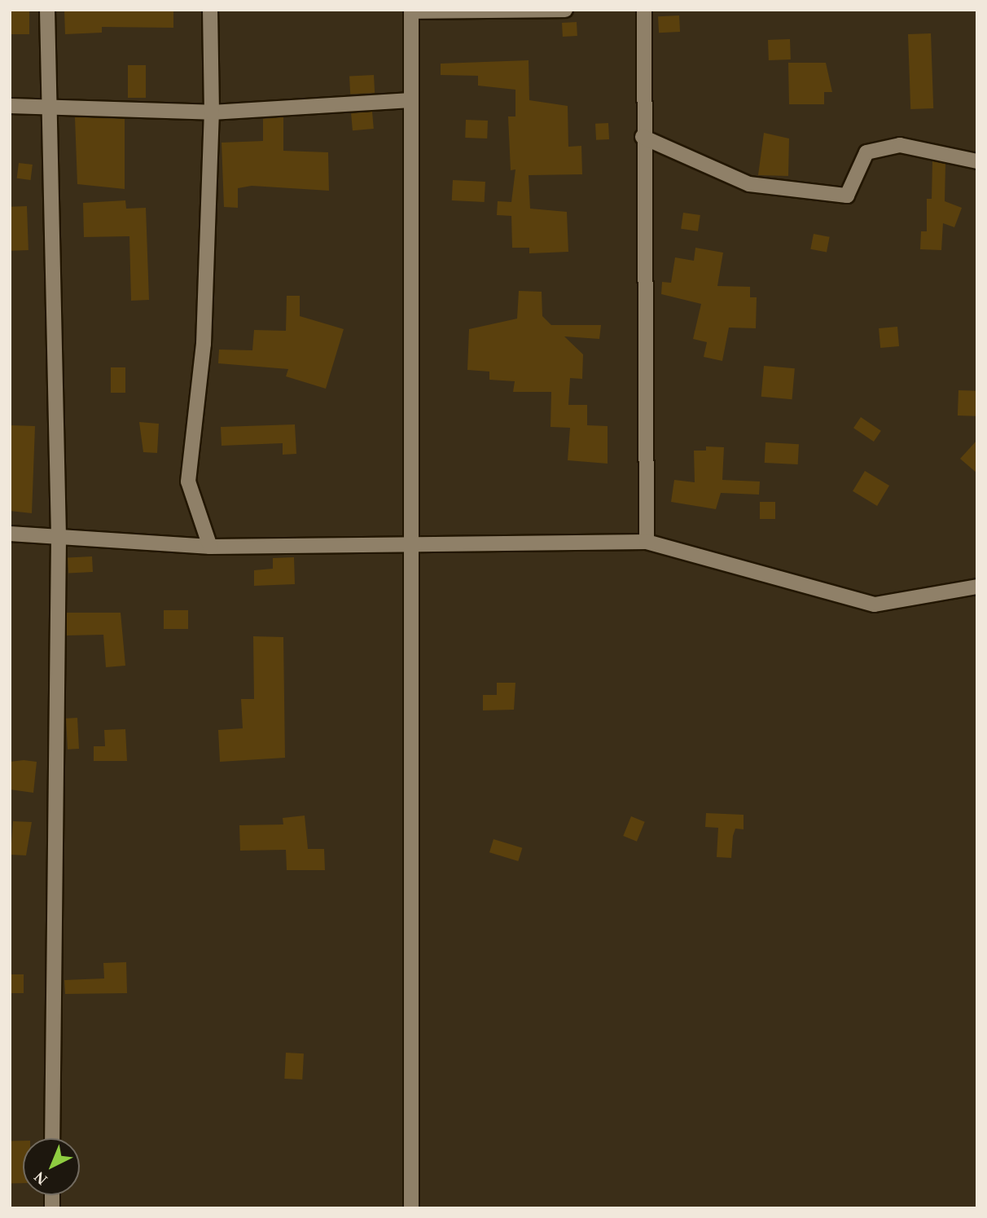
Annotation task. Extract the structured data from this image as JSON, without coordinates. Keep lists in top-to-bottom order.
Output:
{
  "north": "bottom left"
}
